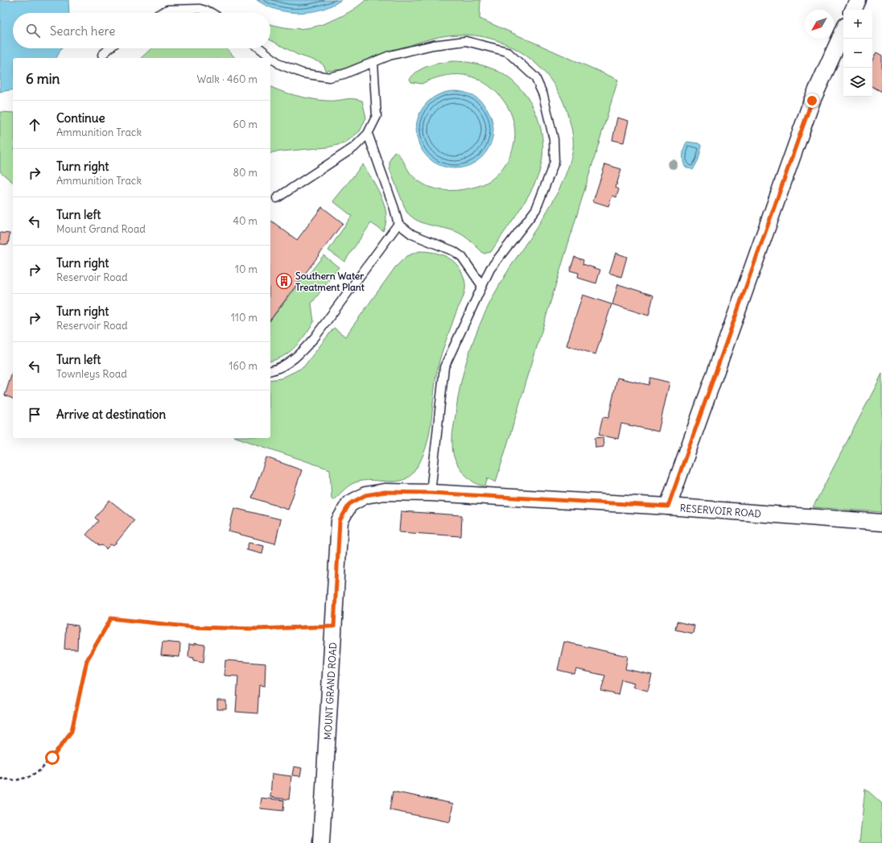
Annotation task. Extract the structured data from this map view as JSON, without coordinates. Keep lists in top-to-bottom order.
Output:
{
  "streets": {
    "street": ["RESERVOIR ROAD", "MOUNT GRAND ROAD"]
  },
  "crossings": [
    ["RESERVOIR ROAD", "MOUNT GRAND ROAD"]
  ],
  "places": {
    "building": ["Southern Water Treatment Plant"]
  },
  "north": "bottom left",
  "page": {
    "map_buttons": ["+", "−"],
    "search": "Search here",
    "heading": ["6 min", "Walk · 460 m"],
    "list": [
      ["Continue", "Ammunition Track", "60 m"],
      ["Turn right", "Ammunition Track", "80 m"],
      ["Turn left", "Mount Grand Road", "40 m"],
      ["Turn right", "Reservoir Road", "10 m"],
      ["Turn right", "Reservoir Road", "110 m"],
      ["Turn left", "Townleys Road", "160 m"],
      "Arrive at destination"
    ]
  }
}
